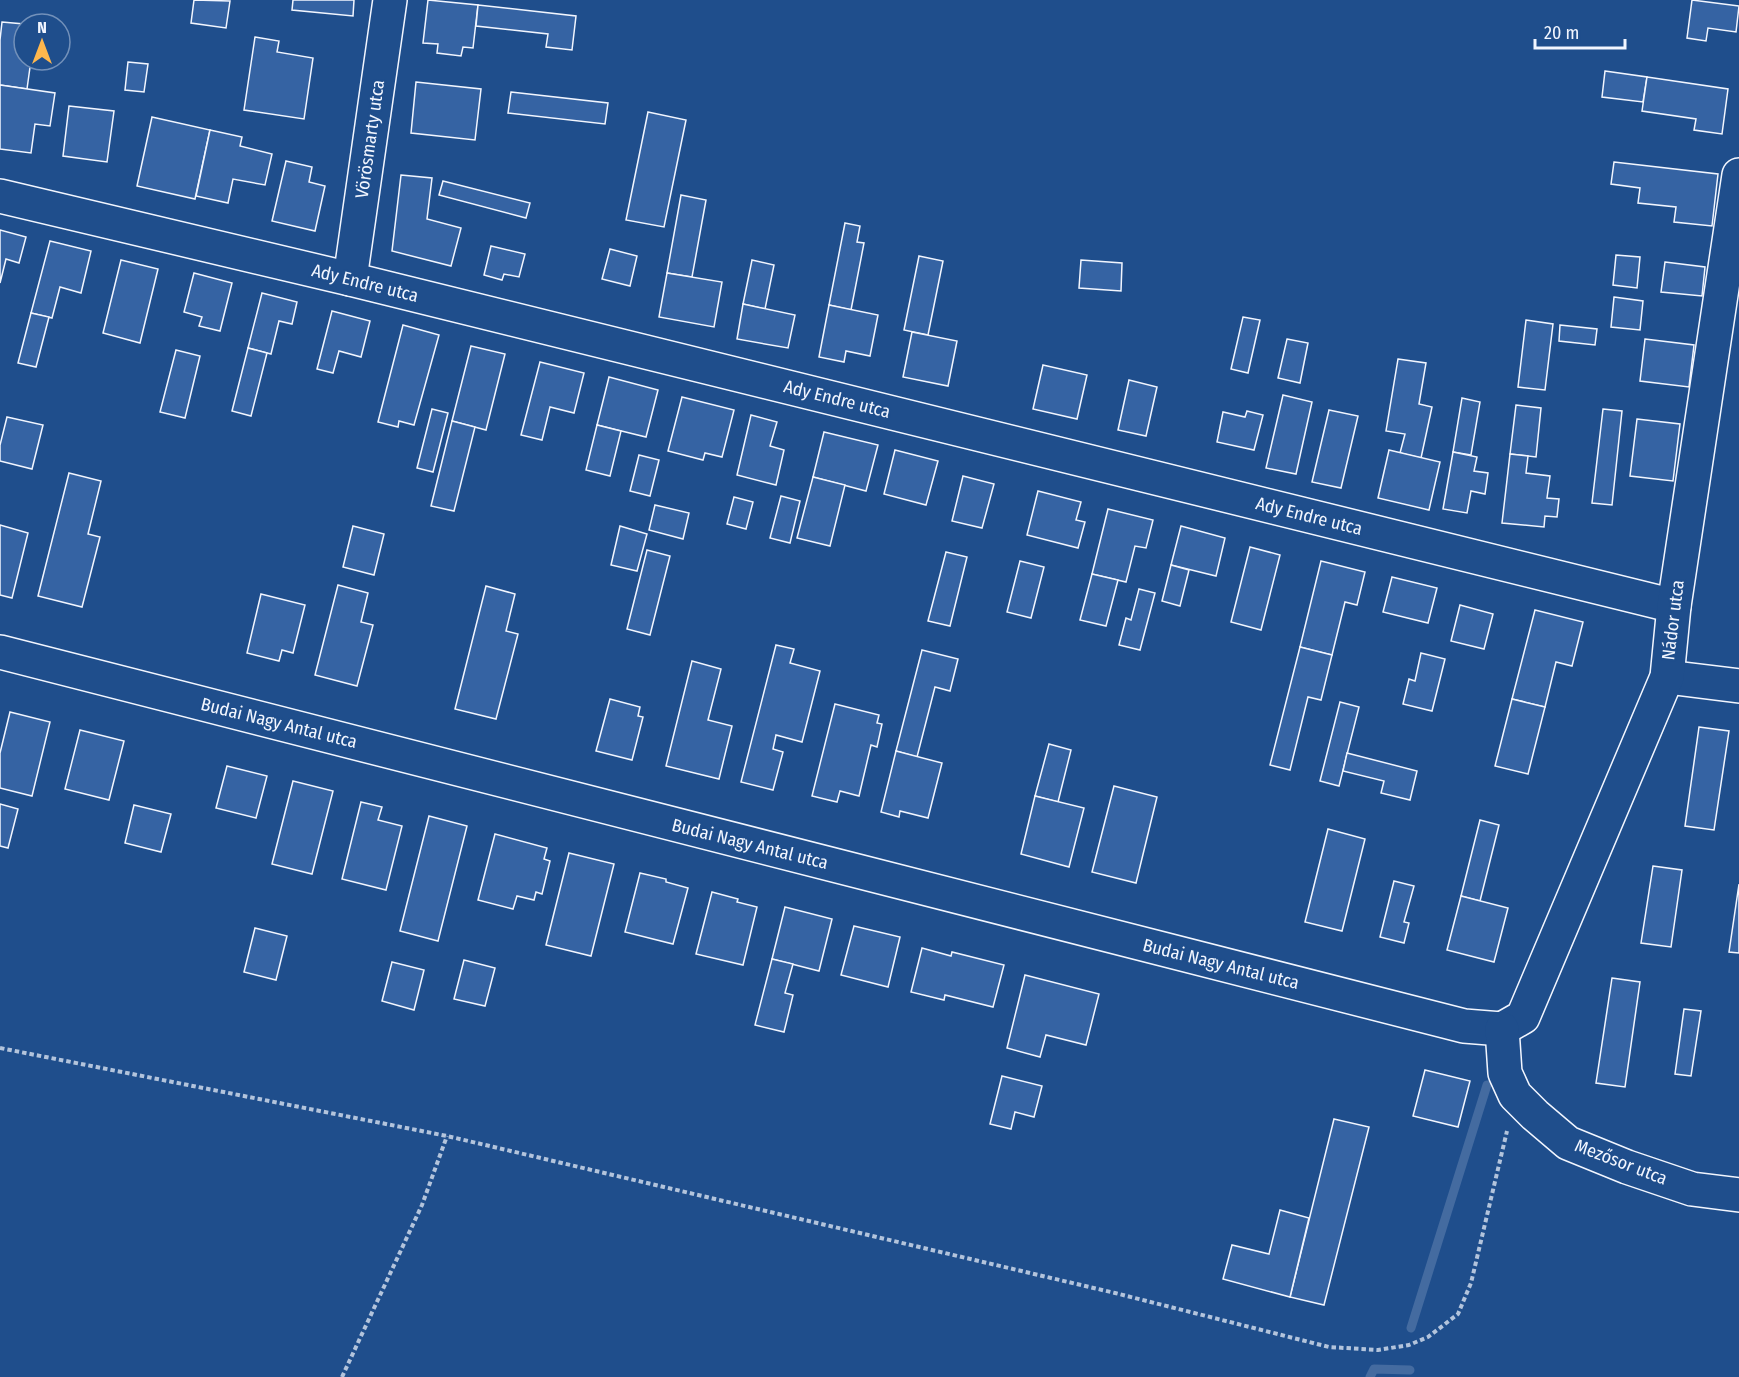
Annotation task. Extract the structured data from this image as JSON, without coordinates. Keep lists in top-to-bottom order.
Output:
{
  "streets": {
    "street": [
      "Vörösmarty utca",
      "Ady Endre utca",
      "Nádor utca",
      "Budai Nagy Antal utca",
      "Mezősor utca"
    ]
  },
  "crossings": [
    ["Vörösmarty utca", "Ady Endre utca"],
    ["Ady Endre utca", "Nádor utca"],
    ["Nádor utca", "Budai Nagy Antal utca"],
    ["Nádor utca", "Mezősor utca"],
    ["Budai Nagy Antal utca", "Mezősor utca"]
  ],
  "scale_bar": "20 m",
  "north": "top"
}
